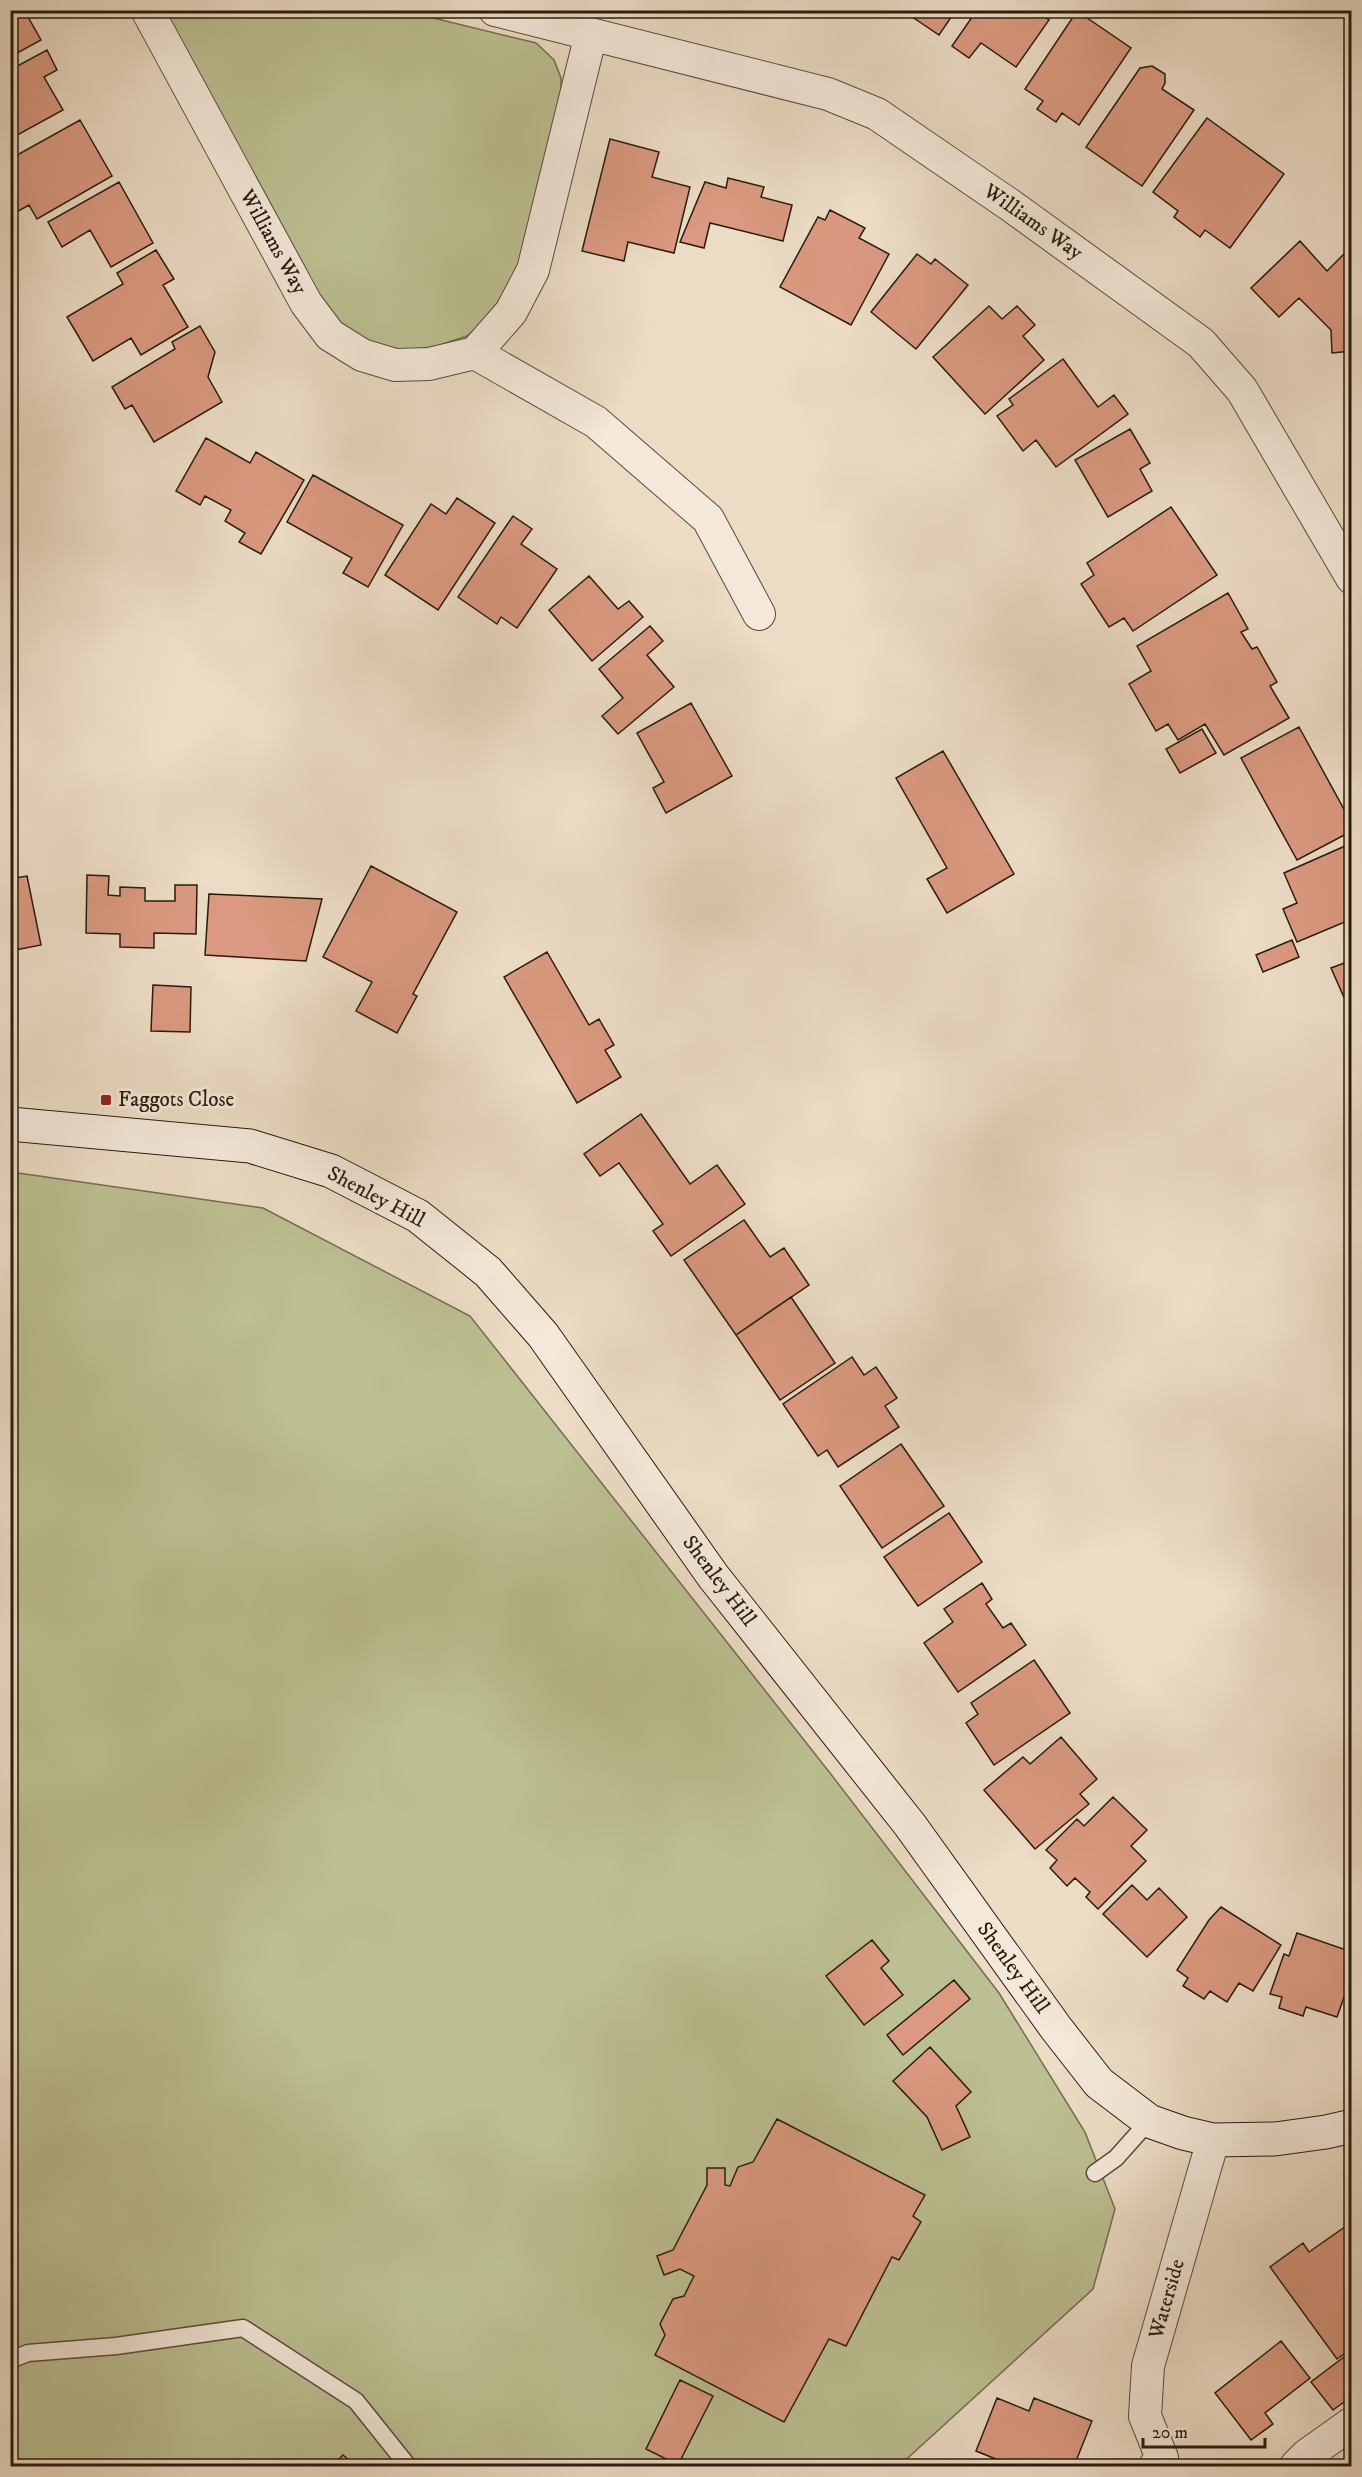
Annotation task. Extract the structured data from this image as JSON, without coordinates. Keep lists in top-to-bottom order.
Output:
{
  "streets": {
    "street": ["Williams Way", "Shenley Hill", "Waterside"]
  },
  "crossings": [
    ["Shenley Hill", "Waterside"]
  ],
  "places": {
    "transit": ["Faggots Close"]
  },
  "scale_bar": "20 m"
}
